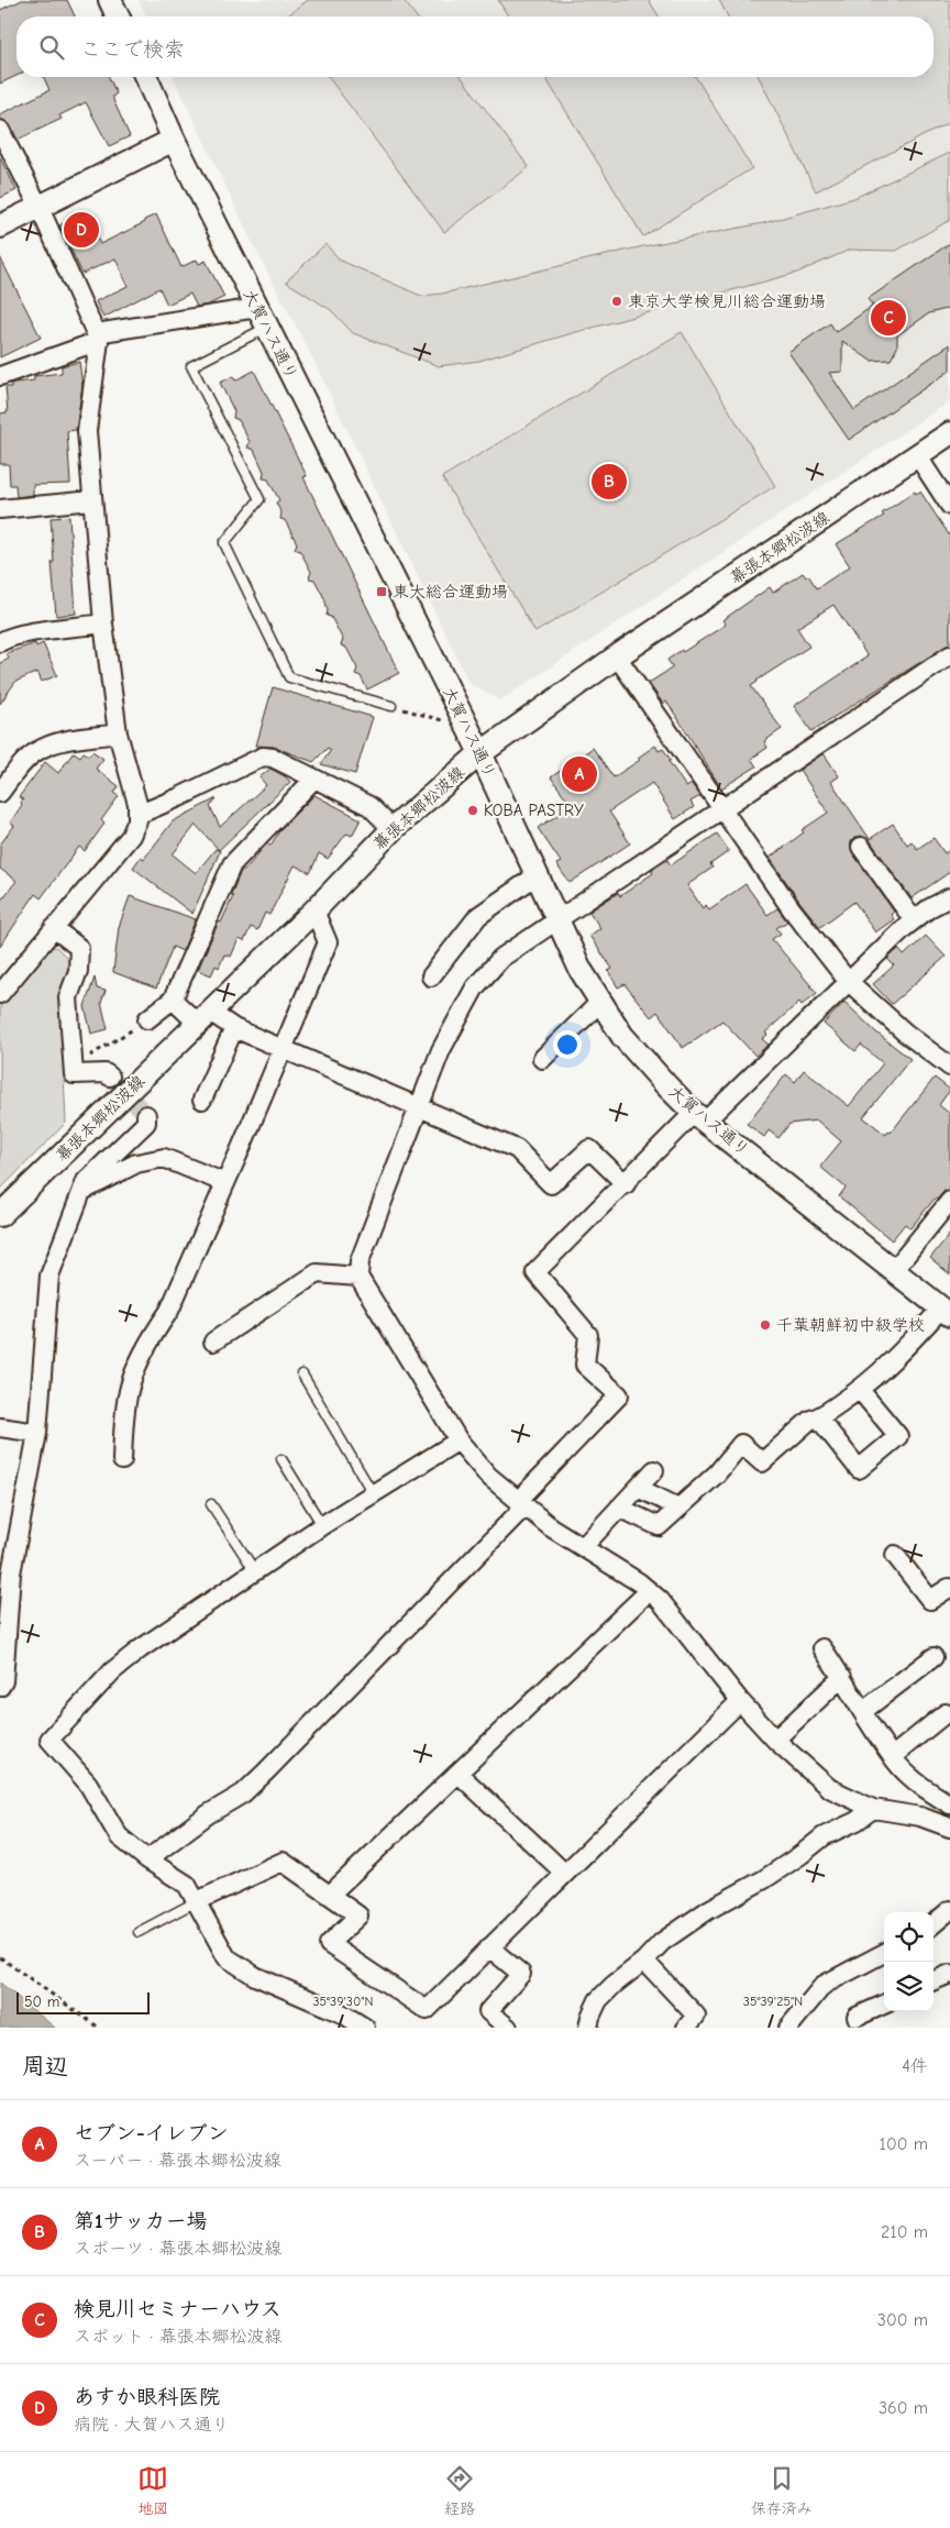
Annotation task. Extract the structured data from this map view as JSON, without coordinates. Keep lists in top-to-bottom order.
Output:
{
  "streets": {
    "street": ["大賀ハス通り", "幕張本郷松波線"]
  },
  "crossings": [
    ["大賀ハス通り", "幕張本郷松波線"]
  ],
  "places": {
    "other": ["東京大学検見川総合運動場", "KOBA PASTRY", "千葉朝鮮初中級学校"],
    "transit": ["東大総合運動場"]
  },
  "scale_bar": "50 m",
  "page": {
    "search": "ここで検索",
    "pins": [
      "D",
      "C",
      "B",
      "A"
    ],
    "scale": "50 m",
    "heading": ["周辺", "4件"],
    "list": [
      {
        "mark": "A",
        "name": "セブン-イレブン",
        "note": "スーパー · 幕張本郷松波線",
        "value": "100 m"
      },
      {
        "mark": "B",
        "name": "第1サッカー場",
        "note": "スポーツ · 幕張本郷松波線",
        "value": "210 m"
      },
      {
        "mark": "C",
        "name": "検見川セミナーハウス",
        "note": "スポット · 幕張本郷松波線",
        "value": "300 m"
      },
      {
        "mark": "D",
        "name": "あすか眼科医院",
        "note": "病院 · 大賀ハス通り",
        "value": "360 m"
      }
    ],
    "nav": ["地図", "経路", "保存済み"]
  },
  "coordinates": ["35°39'30\"N", "35°39'25\"N"]
}
